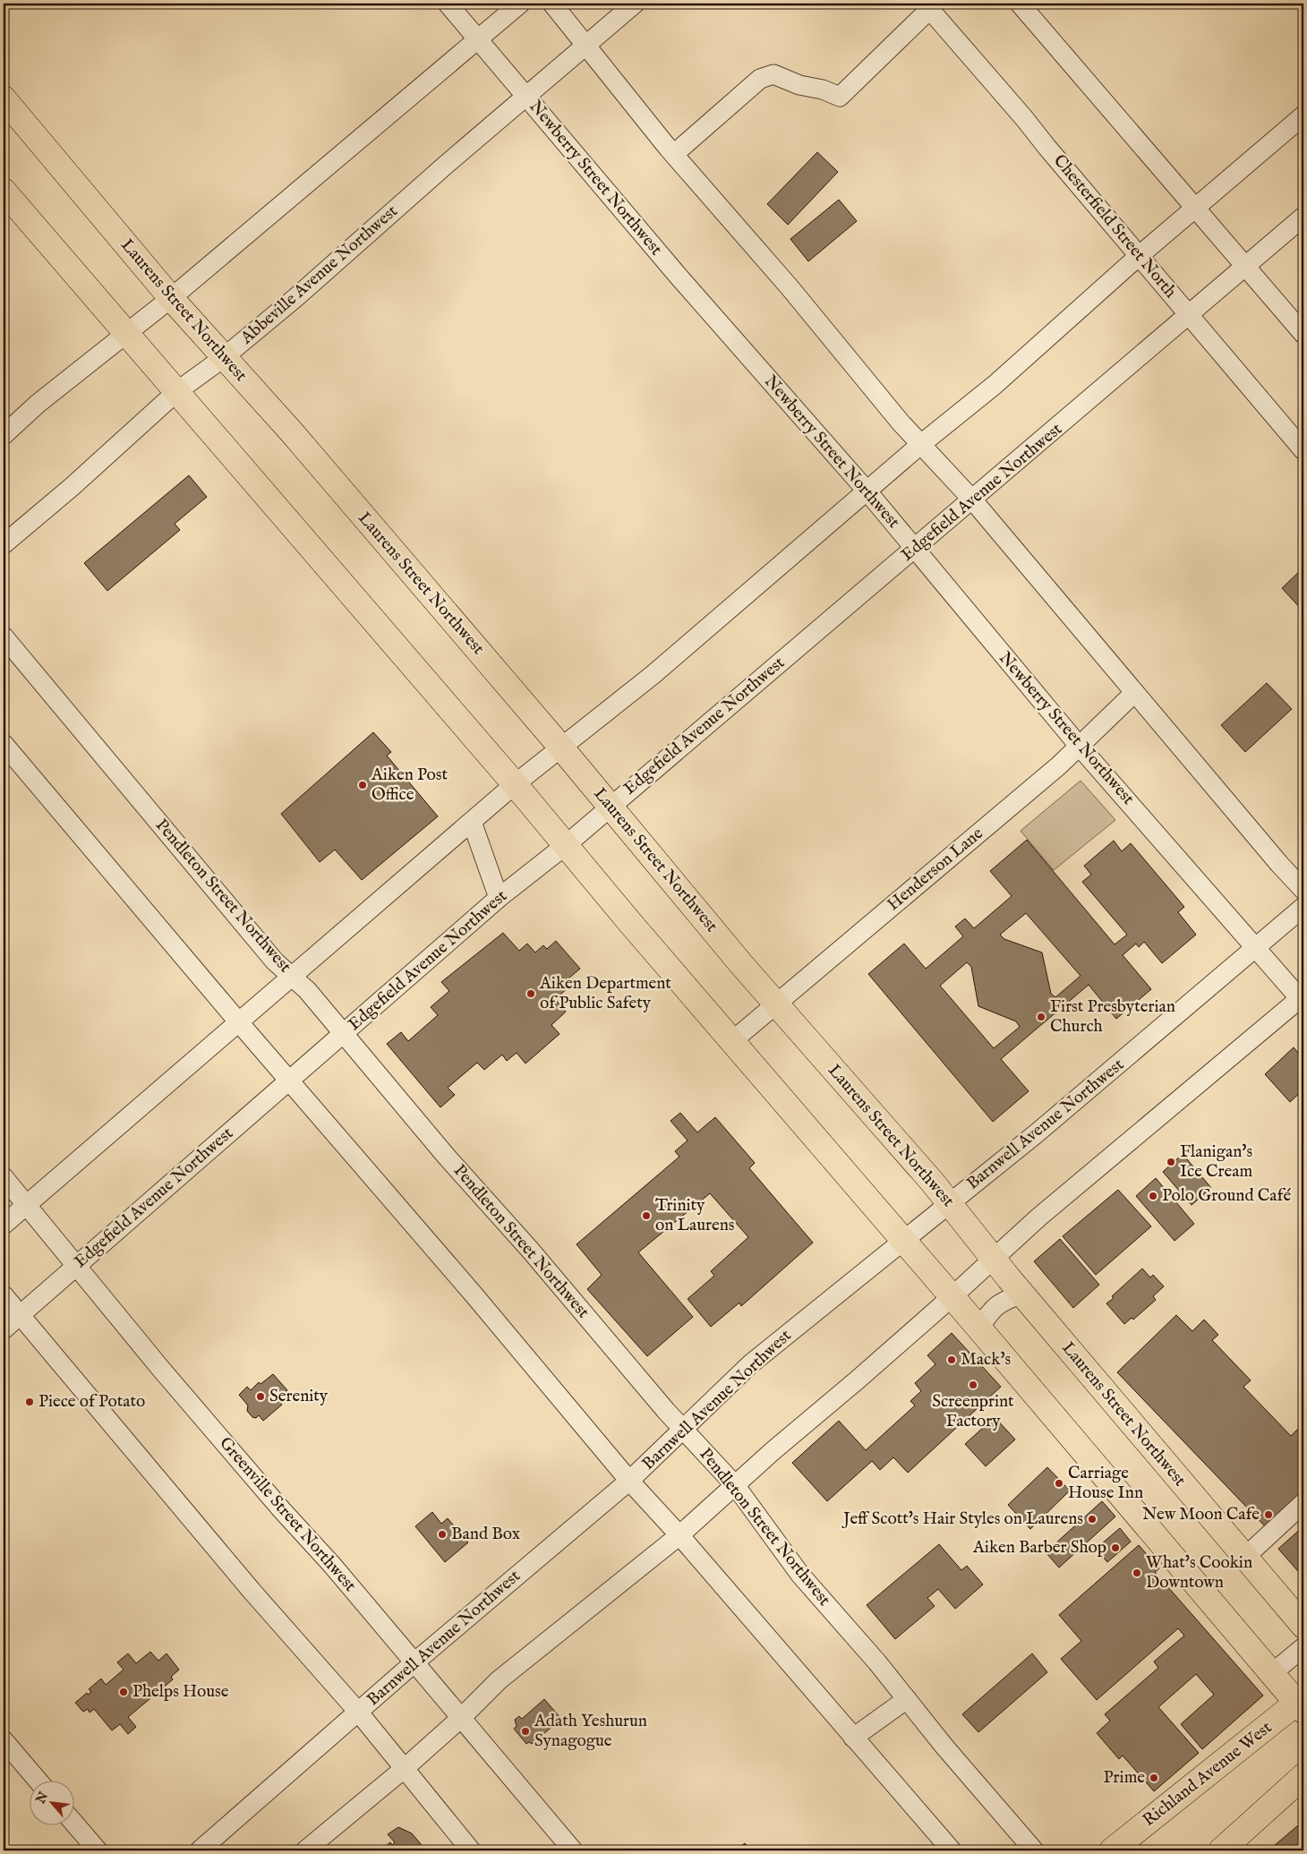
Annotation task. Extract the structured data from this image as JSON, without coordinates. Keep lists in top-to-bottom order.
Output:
{
  "streets": {
    "main road": ["Laurens Street Northwest", "Richland Avenue West"],
    "street": [
      "Newberry Street Northwest",
      "Chesterfield Street North",
      "Abbeville Avenue Northwest",
      "Edgefield Avenue Northwest",
      "Henderson Lane",
      "Pendleton Street Northwest",
      "Barnwell Avenue Northwest",
      "Greenville Street Northwest"
    ]
  },
  "crossings": [
    ["Newberry Street Northwest", "Abbeville Avenue Northwest"],
    ["Newberry Street Northwest", "Edgefield Avenue Northwest"],
    ["Newberry Street Northwest", "Henderson Lane"],
    ["Newberry Street Northwest", "Barnwell Avenue Northwest"],
    ["Chesterfield Street North", "Edgefield Avenue Northwest"],
    ["Abbeville Avenue Northwest", "Laurens Street Northwest"],
    ["Laurens Street Northwest", "Edgefield Avenue Northwest"],
    ["Laurens Street Northwest", "Henderson Lane"],
    ["Laurens Street Northwest", "Barnwell Avenue Northwest"],
    ["Edgefield Avenue Northwest", "Pendleton Street Northwest"],
    ["Edgefield Avenue Northwest", "Greenville Street Northwest"],
    ["Pendleton Street Northwest", "Barnwell Avenue Northwest"],
    ["Barnwell Avenue Northwest", "Greenville Street Northwest"]
  ],
  "places": [
    "Aiken Post Office",
    "Aiken Department of Public Safety",
    "First Presbyterian Church",
    "Flanigan's Ice Cream",
    "Polo Ground Café",
    "Trinity on Laurens",
    "Mack's",
    "Screenprint Factory",
    "Serenity",
    "Piece of Potato",
    "Carriage House Inn",
    "New Moon Cafe",
    "Jeff Scott's Hair Styles on Laurens",
    "Band Box",
    "Aiken Barber Shop",
    "What's Cookin Downtown",
    "Phelps House",
    "Adath Yeshurun Synagogue",
    "Prime"
  ],
  "north": "top left"
}
